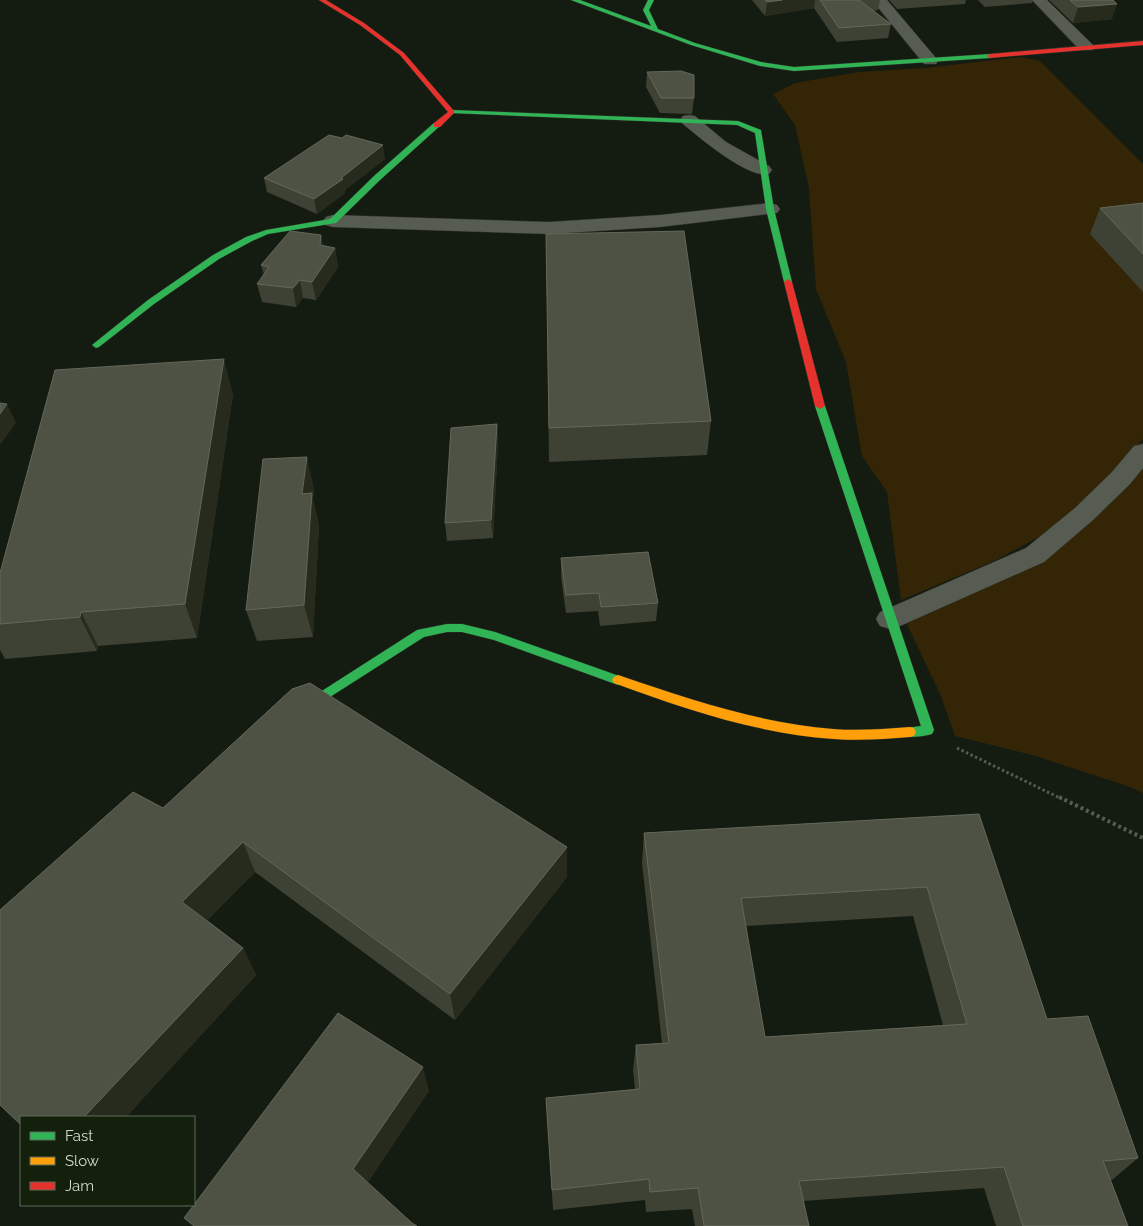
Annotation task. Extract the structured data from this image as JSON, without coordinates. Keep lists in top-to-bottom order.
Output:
{
  "legend": ["Fast", "Slow", "Jam"]
}
